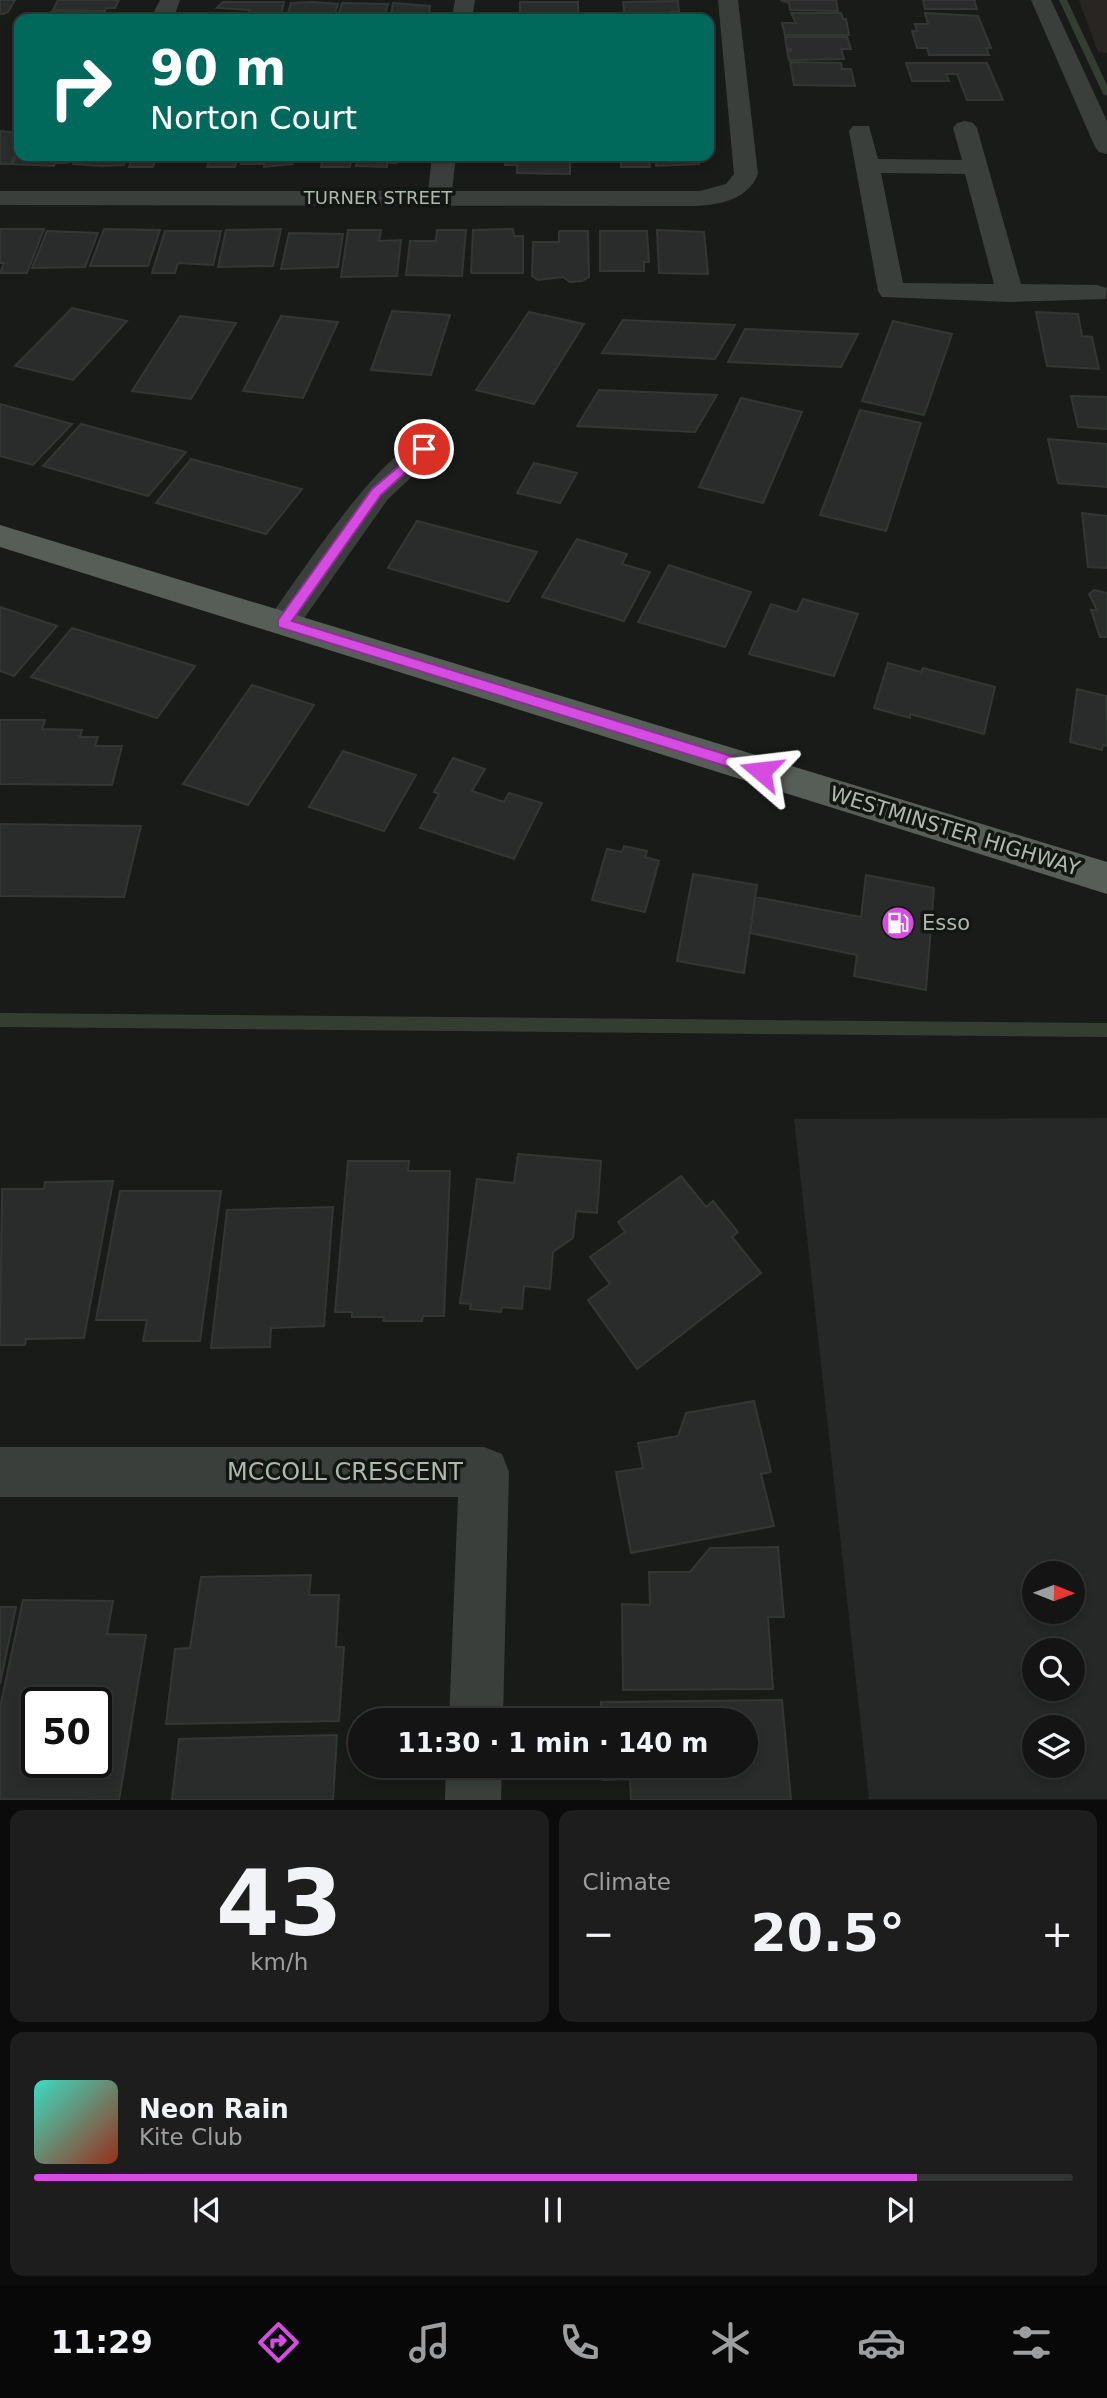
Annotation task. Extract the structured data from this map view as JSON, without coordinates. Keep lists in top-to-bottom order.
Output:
{
  "streets": {
    "main road": ["WESTMINSTER HIGHWAY"],
    "street": ["TURNER STREET", "MCCOLL CRESCENT"]
  },
  "places": {
    "fuel station": ["Esso"]
  },
  "north": "right",
  "page": {
    "turn": ["90 m", "Norton Court"],
    "limit": "50",
    "trip": "11:30 · 1 min · 140 m",
    "tile": [
      ["43", "km/h"],
      "Climate"
    ],
    "heat": ["−", "20.5°", "+"],
    "song": ["Neon Rain", "Kite Club"],
    "tabs": "11:29"
  }
}
